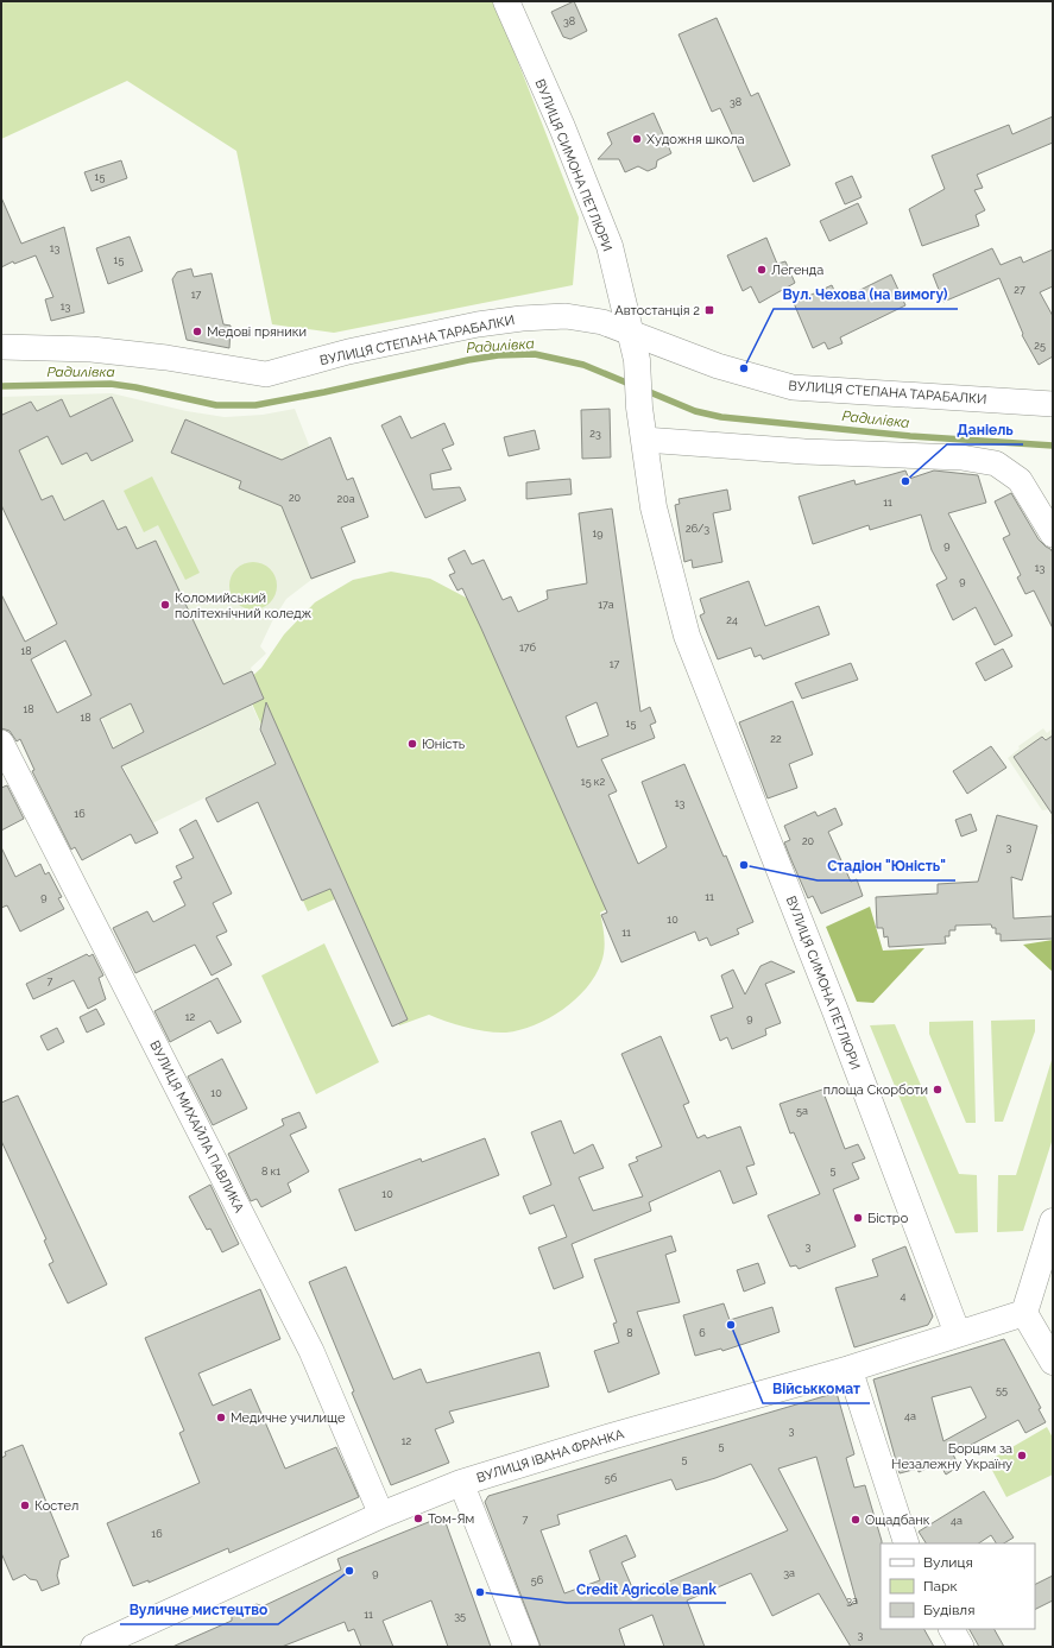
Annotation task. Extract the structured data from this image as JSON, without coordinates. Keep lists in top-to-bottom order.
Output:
{
  "streets": {
    "street": [
      "ВУЛИЦЯ СИМОНА ПЕТЛЮРИ",
      "ВУЛИЦЯ СТЕПАНА ТАРАБАЛКИ",
      "ВУЛИЦЯ МИХАЙЛА ПАВЛИКА",
      "ВУЛИЦЯ ІВАНА ФРАНКА"
    ]
  },
  "crossings": [
    ["ВУЛИЦЯ СИМОНА ПЕТЛЮРИ", "ВУЛИЦЯ СТЕПАНА ТАРАБАЛКИ"],
    ["ВУЛИЦЯ СИМОНА ПЕТЛЮРИ", "ВУЛИЦЯ ІВАНА ФРАНКА"],
    ["ВУЛИЦЯ МИХАЙЛА ПАВЛИКА", "ВУЛИЦЯ ІВАНА ФРАНКА"]
  ],
  "water": ["Радилівка"],
  "places": {
    "other": [
      "Художня школа",
      "Легенда",
      "Медові пряники",
      "Вул. Чехова (на вимогу)",
      "Даніель",
      "Коломийський політехнічний коледж",
      "Юність",
      "Стадіон \"Юність\"",
      "площа Скорботи",
      "Бістро",
      "Військкомат",
      "Медичне училище",
      "Борцям за Незалежну Україну",
      "Костел",
      "Том-Ям",
      "Ощадбанк",
      "Вуличне мистецтво",
      "Credit Agricole Bank"
    ],
    "transit": ["Автостанція 2"]
  },
  "house_numbers": [
    "38",
    "38",
    "15",
    "13",
    "15",
    "27",
    "17",
    "13",
    "25",
    "23",
    "20",
    "20а",
    "11",
    "26/3",
    "19",
    "9",
    "13",
    "9",
    "17а",
    "24",
    "17б",
    "18",
    "17",
    "18",
    "18",
    "15",
    "22",
    "15 к2",
    "13",
    "16",
    "20",
    "3",
    "9",
    "11",
    "10",
    "11",
    "7",
    "12",
    "9",
    "10",
    "5а",
    "5",
    "8 к1",
    "10",
    "3",
    "4",
    "8",
    "6",
    "55",
    "4а",
    "3",
    "12",
    "5",
    "5",
    "5б",
    "7",
    "4а",
    "16",
    "9",
    "3а",
    "56",
    "3а",
    "11",
    "35",
    "3"
  ],
  "legend": ["Вулиця", "Парк", "Будівля"]
}
